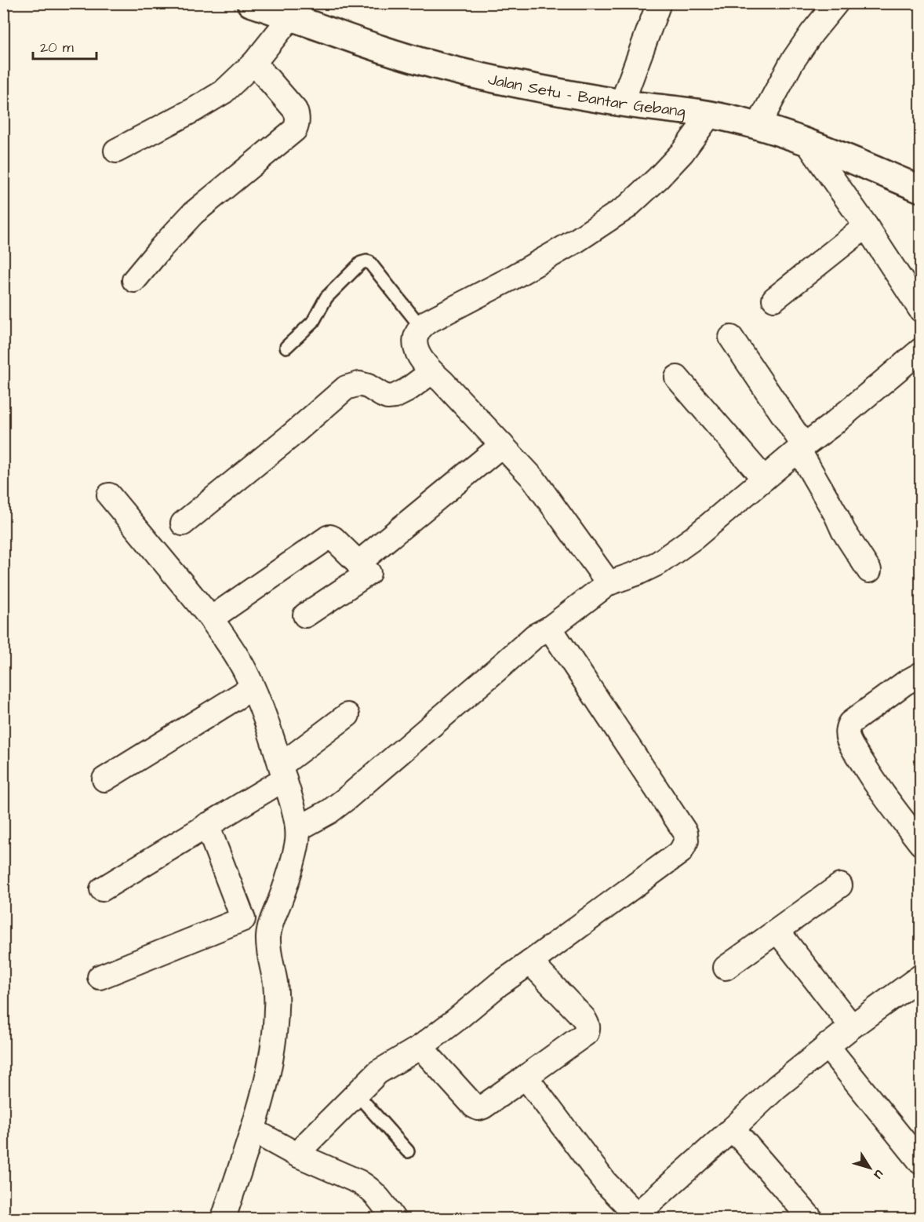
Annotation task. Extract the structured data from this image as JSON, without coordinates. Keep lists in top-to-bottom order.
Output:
{
  "streets": {
    "main road": ["Jalan Setu - Bantar Gebang"]
  },
  "scale_bar": "20 m",
  "north": "bottom right"
}
